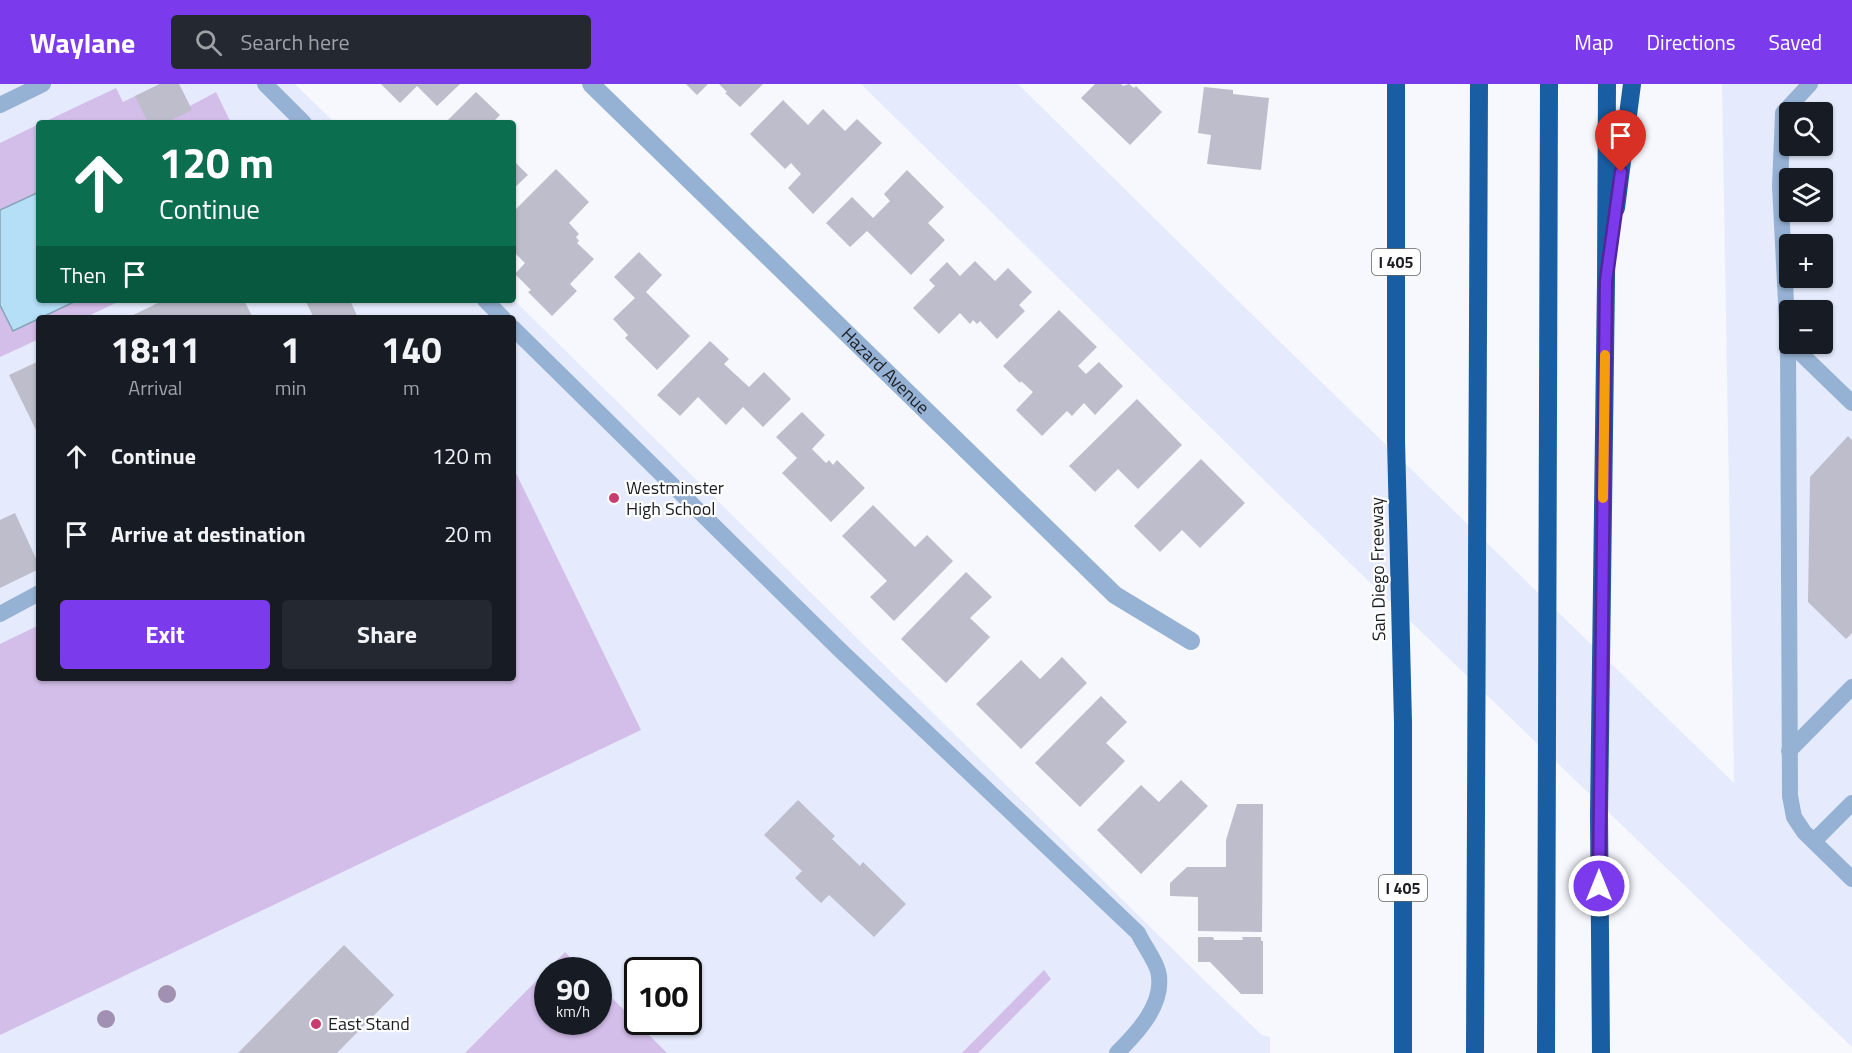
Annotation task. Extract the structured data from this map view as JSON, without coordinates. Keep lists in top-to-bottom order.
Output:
{
  "streets": {
    "highway": ["I 405", "San Diego Freeway"],
    "street": ["Hazard Avenue"]
  },
  "places": ["Westminster High School", "East Stand"],
  "page": {
    "header": "Waylane",
    "search": "Search here",
    "nav": ["Map", "Directions", "Saved"],
    "map_buttons": ["+", "−"],
    "turn": ["120 m", "Continue"],
    "then": "Then",
    "eta": [
      "18:11",
      "Arrival",
      "1",
      "min",
      "140",
      "m"
    ],
    "list": [
      {
        "name": "Continue",
        "value": "120 m"
      },
      {
        "name": "Arrive at destination",
        "value": "20 m"
      }
    ],
    "buttons": ["Exit", "Share"],
    "speed": "90 km/h",
    "limit": "100"
  }
}
